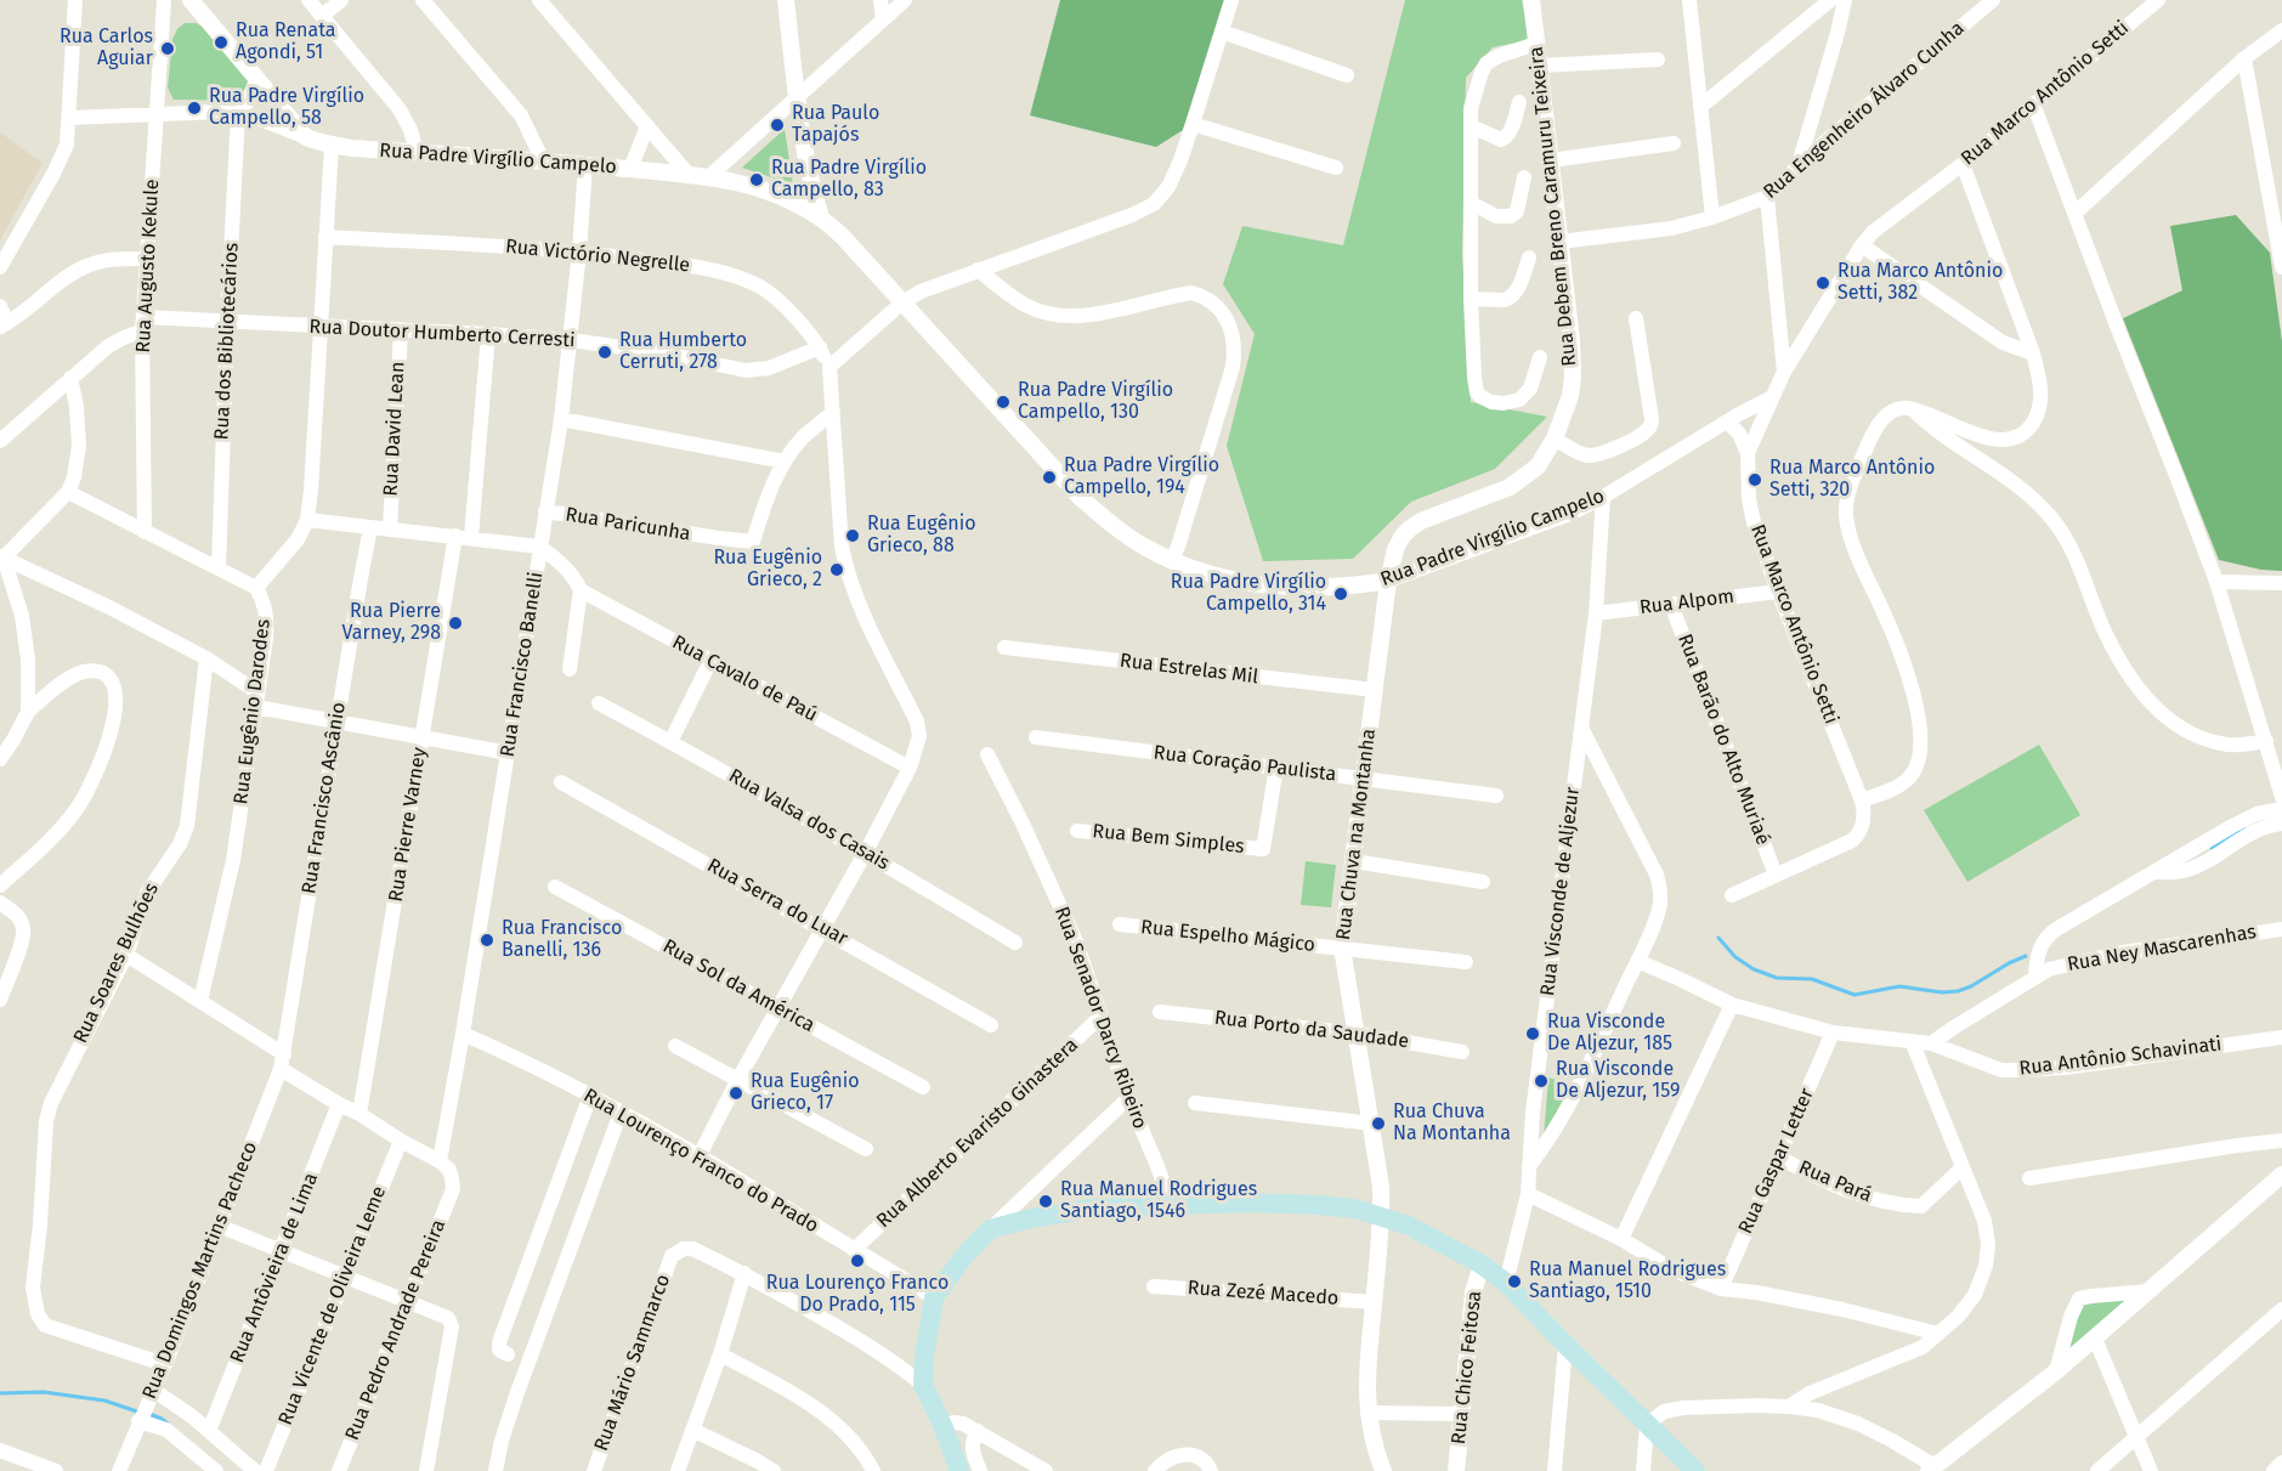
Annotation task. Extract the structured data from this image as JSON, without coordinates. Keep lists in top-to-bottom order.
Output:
{
  "streets": {
    "street": [
      "Rua Marco Antônio Setti",
      "Rua Engenheiro Álvaro Cunha",
      "Rua Padre Virgílio Campelo",
      "Rua Debem Breno Caramuru Teixeira",
      "Rua Victório Negrelle",
      "Rua Augusto Kekule",
      "Rua Doutor Humberto Cerresti",
      "Rua dos Bibliotecários",
      "Rua David Lean",
      "Rua Paricunha",
      "Rua Alpom",
      "Rua Francisco Banelli",
      "Rua Estrelas Mil",
      "Rua Cavalo de Paú",
      "Rua Eugênio Darodes",
      "Rua Barão do Alto Muriaé",
      "Rua Coração Paulista",
      "Rua Francisco Ascânio",
      "Rua Valsa dos Casais",
      "Rua Pierre Varney",
      "Rua Chuva na Montanha",
      "Rua Bem Simples",
      "Rua Visconde de Aljezur",
      "Rua Serra do Luar",
      "Rua Espelho Mágico",
      "Rua Ney Mascarenhas",
      "Rua Soares Bulhões",
      "Rua Sol da América",
      "Rua Senador Darcy Ribeiro",
      "Rua Porto da Saudade",
      "Rua Antônio Schavinati",
      "Rua Alberto Evaristo Ginastera",
      "Rua Lourenço Franco do Prado",
      "Rua Gaspar Letter",
      "Rua Pará",
      "Rua Antôvieira de Lima",
      "Rua Domingos Martins Pacheco",
      "Rua Zezé Macedo",
      "Rua Vicente de Oliveira Leme",
      "Rua Pedro Andrade Pereira",
      "Rua Mário Sammarco",
      "Rua Chico Feitosa"
    ]
  },
  "crossings": [
    ["Rua Marco Antônio Setti", "Rua Padre Virgílio Campelo"],
    ["Rua Marco Antônio Setti", "Rua Alpom"],
    ["Rua Marco Antônio Setti", "Rua Barão do Alto Muriaé"],
    ["Rua Engenheiro Álvaro Cunha", "Rua Debem Breno Caramuru Teixeira"],
    ["Rua Padre Virgílio Campelo", "Rua Debem Breno Caramuru Teixeira"],
    ["Rua Padre Virgílio Campelo", "Rua Francisco Banelli"],
    ["Rua Padre Virgílio Campelo", "Rua Chuva na Montanha"],
    ["Rua Padre Virgílio Campelo", "Rua Visconde de Aljezur"],
    ["Rua Debem Breno Caramuru Teixeira", "Rua Chuva na Montanha"],
    ["Rua Victório Negrelle", "Rua Doutor Humberto Cerresti"],
    ["Rua Victório Negrelle", "Rua Francisco Banelli"],
    ["Rua Victório Negrelle", "Rua Cavalo de Paú"],
    ["Rua Augusto Kekule", "Rua Doutor Humberto Cerresti"],
    ["Rua Augusto Kekule", "Rua Eugênio Darodes"],
    ["Rua Doutor Humberto Cerresti", "Rua dos Bibliotecários"],
    ["Rua Doutor Humberto Cerresti", "Rua David Lean"],
    ["Rua Doutor Humberto Cerresti", "Rua Francisco Banelli"],
    ["Rua dos Bibliotecários", "Rua Eugênio Darodes"],
    ["Rua Paricunha", "Rua Francisco Banelli"],
    ["Rua Alpom", "Rua Barão do Alto Muriaé"],
    ["Rua Alpom", "Rua Visconde de Aljezur"],
    ["Rua Francisco Banelli", "Rua Cavalo de Paú"],
    ["Rua Francisco Banelli", "Rua Lourenço Franco do Prado"],
    ["Rua Francisco Banelli", "Rua Pedro Andrade Pereira"],
    ["Rua Estrelas Mil", "Rua Chuva na Montanha"],
    ["Rua Coração Paulista", "Rua Chuva na Montanha"],
    ["Rua Coração Paulista", "Rua Bem Simples"],
    ["Rua Francisco Ascânio", "Rua Domingos Martins Pacheco"],
    ["Rua Chuva na Montanha", "Rua Espelho Mágico"],
    ["Rua Chuva na Montanha", "Rua Porto da Saudade"],
    ["Rua Ney Mascarenhas", "Rua Antônio Schavinati"],
    ["Rua Soares Bulhões", "Rua Domingos Martins Pacheco"],
    ["Rua Senador Darcy Ribeiro", "Rua Alberto Evaristo Ginastera"],
    ["Rua Antônio Schavinati", "Rua Gaspar Letter"],
    ["Rua Alberto Evaristo Ginastera", "Rua Lourenço Franco do Prado"],
    ["Rua Gaspar Letter", "Rua Pará"]
  ],
  "places": [
    "Rua Renata Agondi, 51",
    "Rua Carlos Aguiar",
    "Rua Padre Virgílio Campello, 58",
    "Rua Paulo Tapajós",
    "Rua Padre Virgílio Campello, 83",
    "Rua Marco Antônio Setti, 382",
    "Rua Humberto Cerruti, 278",
    "Rua Padre Virgílio Campello, 130",
    "Rua Padre Virgílio Campello, 194",
    "Rua Marco Antônio Setti, 320",
    "Rua Eugênio Grieco, 88",
    "Rua Eugênio Grieco, 2",
    "Rua Padre Virgílio Campello, 314",
    "Rua Pierre Varney, 298",
    "Rua Francisco Banelli, 136",
    "Rua Visconde De Aljezur, 185",
    "Rua Visconde De Aljezur, 159",
    "Rua Eugênio Grieco, 17",
    "Rua Chuva Na Montanha",
    "Rua Manuel Rodrigues Santiago, 1546",
    "Rua Lourenço Franco Do Prado, 115",
    "Rua Manuel Rodrigues Santiago, 1510"
  ]
}
